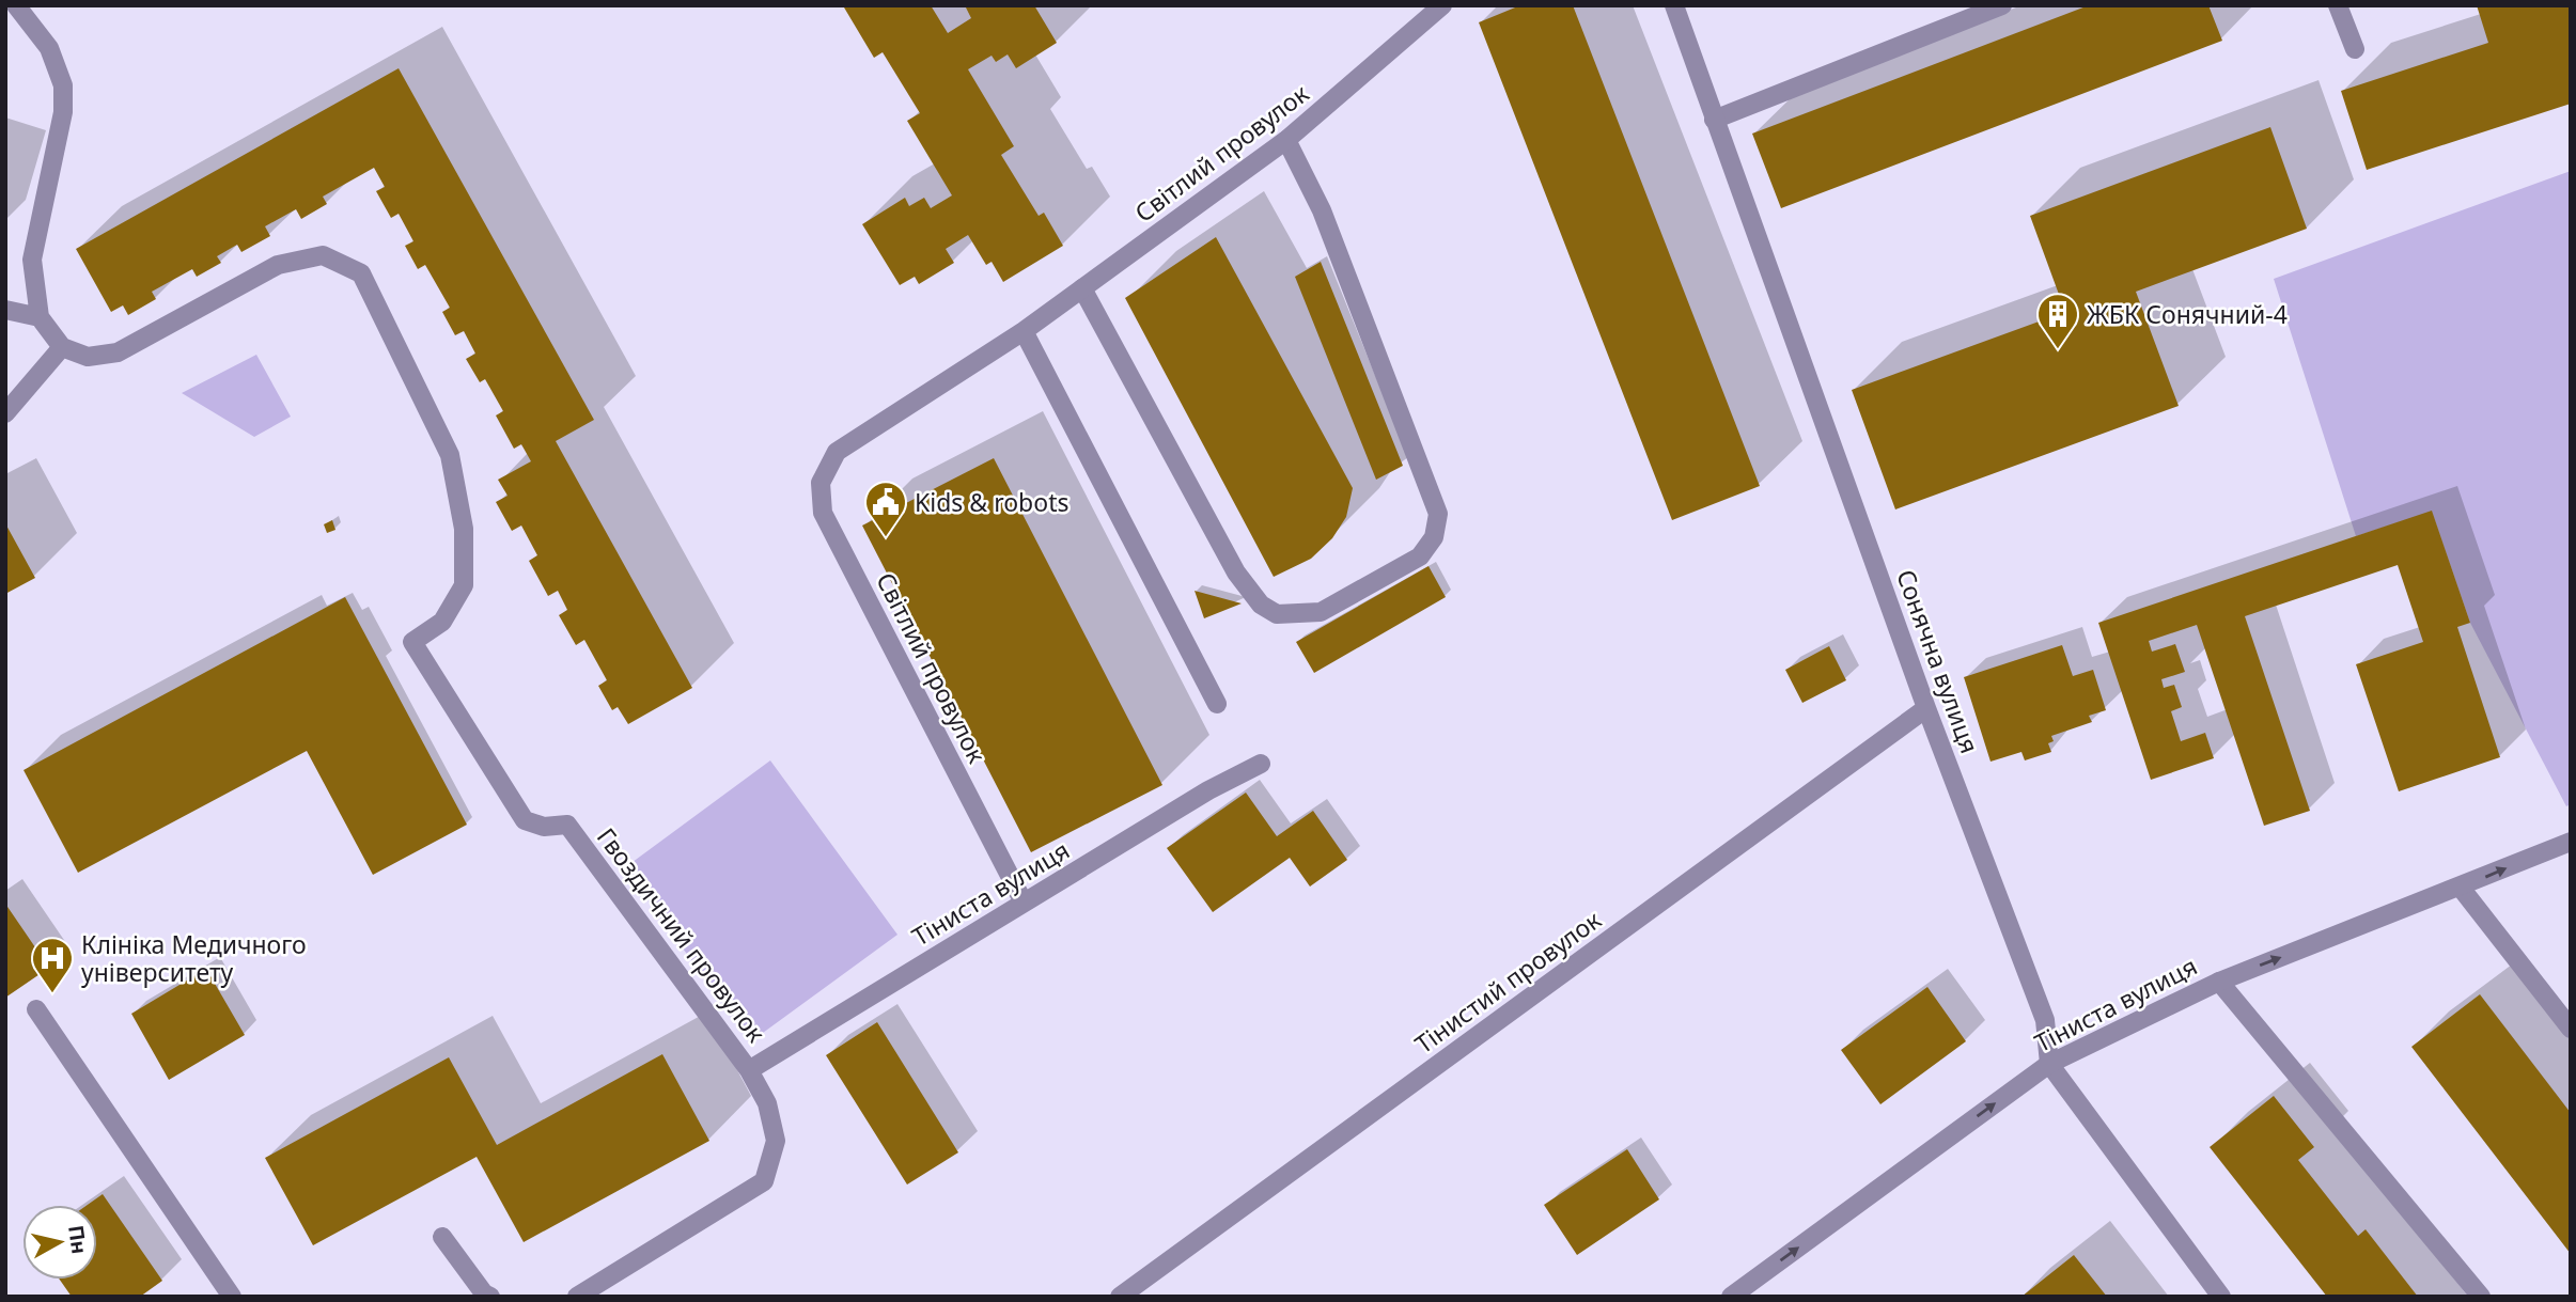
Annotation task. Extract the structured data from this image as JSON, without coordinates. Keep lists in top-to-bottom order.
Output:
{
  "streets": {
    "street": [
      "Світлий провулок",
      "Сонячна вулиця",
      "Тіниста вулиця",
      "Гвоздичний провулок",
      "Тінистий провулок"
    ]
  },
  "crossings": [
    ["Світлий провулок", "Тіниста вулиця"],
    ["Сонячна вулиця", "Тіниста вулиця"],
    ["Сонячна вулиця", "Тінистий провулок"],
    ["Тіниста вулиця", "Гвоздичний провулок"]
  ],
  "one_way": ["Тіниста вулиця"],
  "places": {
    "building": ["ЖБК Сонячний-4"],
    "public building": ["Kids & robots"],
    "hospital": ["Клініка Медичного університету"]
  },
  "north": "right"
}
